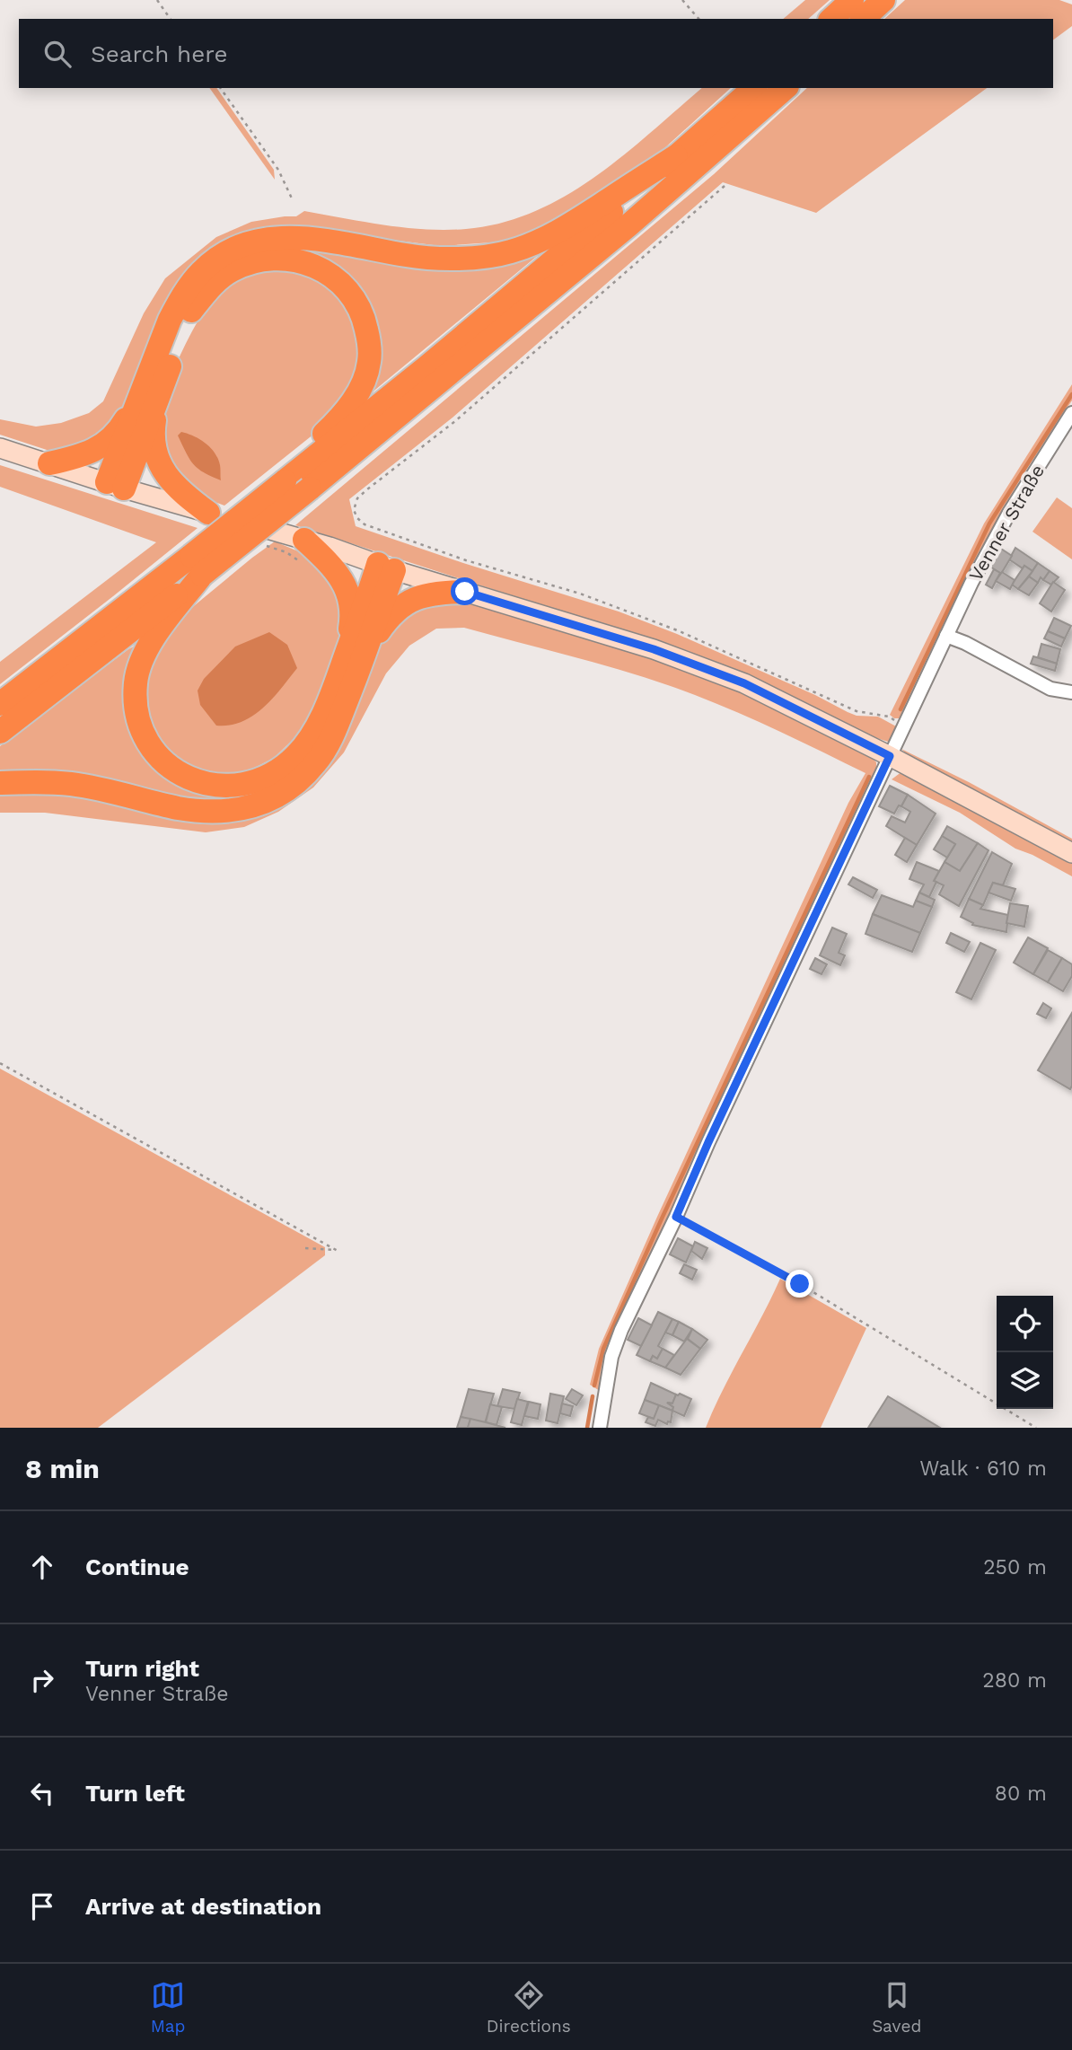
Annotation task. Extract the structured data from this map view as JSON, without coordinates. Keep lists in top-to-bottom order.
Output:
{
  "streets": {
    "street": ["Venner Straße"]
  },
  "page": {
    "search": "Search here",
    "heading": ["8 min", "Walk · 610 m"],
    "list": [
      ["Continue", "250 m"],
      ["Turn right", "Venner Straße", "280 m"],
      ["Turn left", "80 m"],
      "Arrive at destination"
    ],
    "nav": ["Map", "Directions", "Saved"]
  }
}
